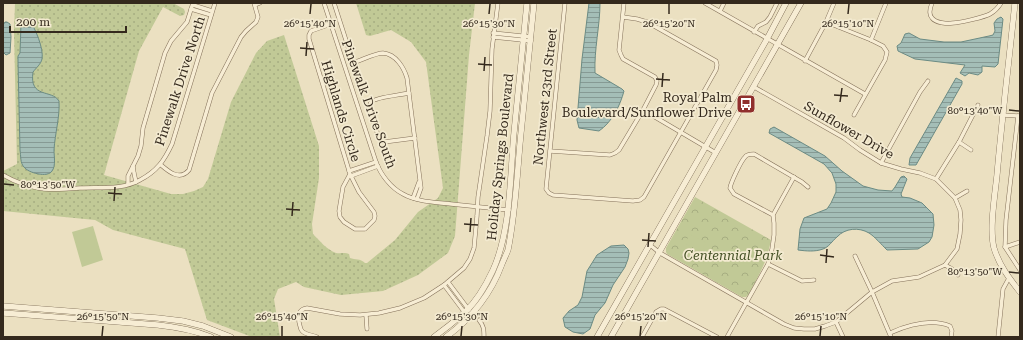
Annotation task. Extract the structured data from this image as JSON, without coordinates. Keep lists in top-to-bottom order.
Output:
{
  "streets": {
    "street": [
      "Pinewalk Drive North",
      "Northwest 23rd Street",
      "Pinewalk Drive South",
      "Highlands Circle",
      "Sunflower Drive",
      "Holiday Springs Boulevard"
    ]
  },
  "crossings": [
    ["Pinewalk Drive South", "Highlands Circle"],
    ["Pinewalk Drive South", "Holiday Springs Boulevard"]
  ],
  "parks": ["Centennial Park"],
  "places": {
    "bus stop": ["Royal Palm Boulevard/Sunflower Drive"]
  },
  "scale_bar": "200 m",
  "coordinates": [
    "26°15'40\"N",
    "26°15'30\"N",
    "26°15'20\"N",
    "26°15'10\"N",
    "80°13'40\"W",
    "80°13'50\"W",
    "26°15'50\"N"
  ]
}
